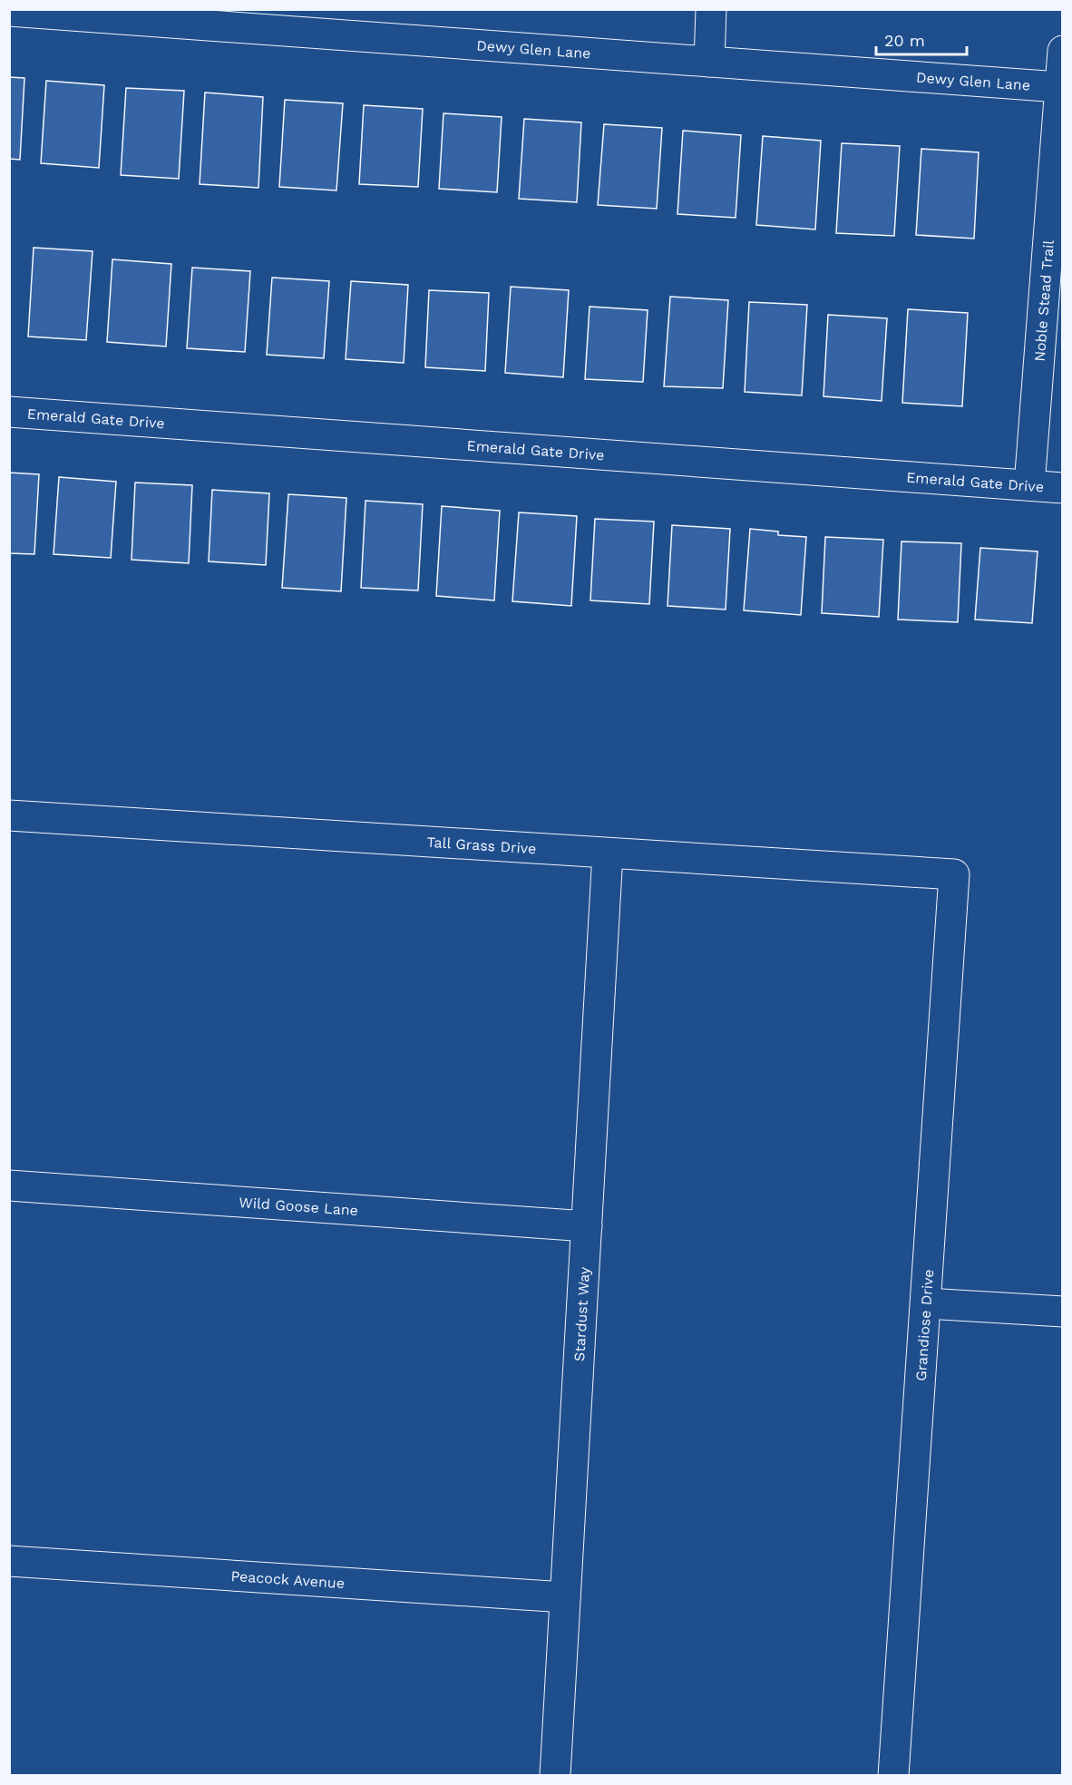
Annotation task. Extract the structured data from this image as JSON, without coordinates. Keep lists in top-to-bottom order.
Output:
{
  "streets": {
    "street": [
      "Dewy Glen Lane",
      "Noble Stead Trail",
      "Emerald Gate Drive",
      "Tall Grass Drive",
      "Wild Goose Lane",
      "Stardust Way",
      "Grandiose Drive",
      "Peacock Avenue"
    ]
  },
  "crossings": [
    ["Dewy Glen Lane", "Noble Stead Trail"],
    ["Noble Stead Trail", "Emerald Gate Drive"],
    ["Tall Grass Drive", "Stardust Way"],
    ["Tall Grass Drive", "Grandiose Drive"],
    ["Wild Goose Lane", "Stardust Way"],
    ["Stardust Way", "Peacock Avenue"]
  ],
  "scale_bar": "20 m"
}
